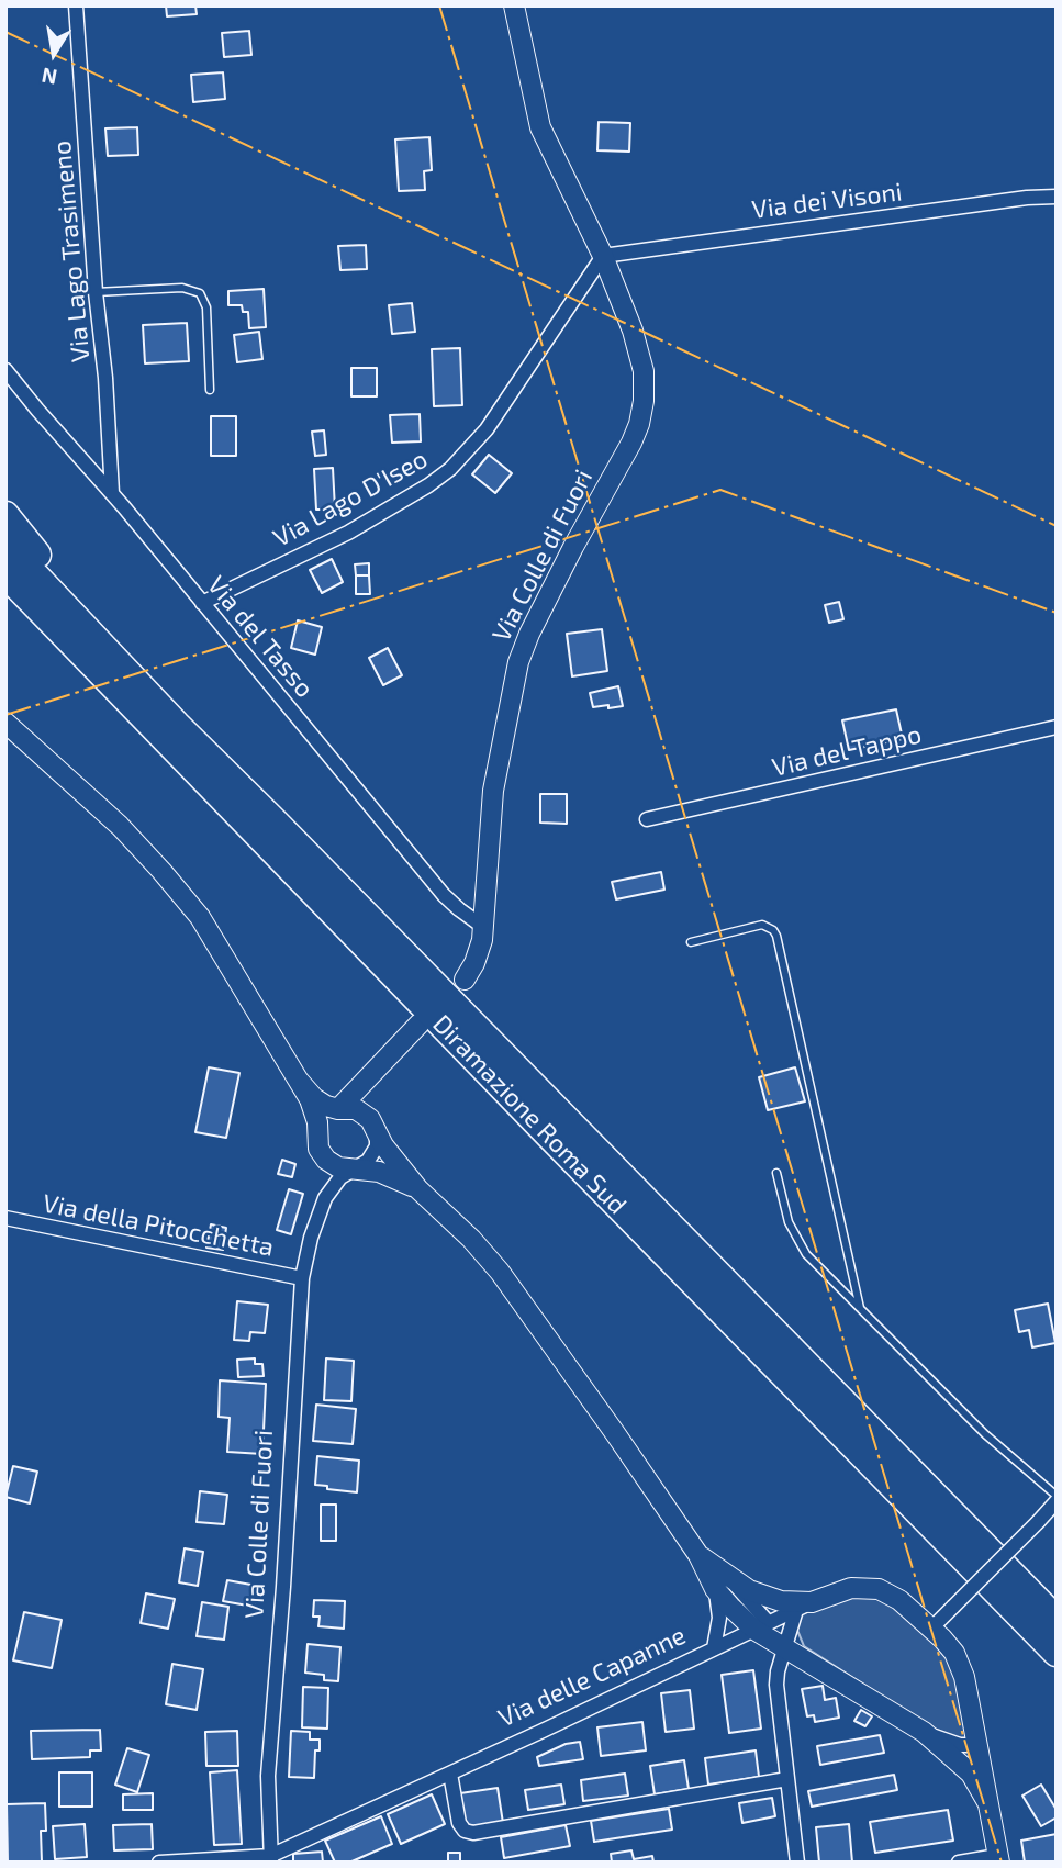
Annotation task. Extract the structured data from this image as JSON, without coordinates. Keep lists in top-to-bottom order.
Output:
{
  "streets": {
    "highway": ["Diramazione Roma Sud"],
    "street": [
      "Via dei Visoni",
      "Via Lago Trasimeno",
      "Via Lago D'Iseo",
      "Via Colle di Fuori",
      "Via del Tasso",
      "Via del Tappo",
      "Via della Pitocchetta",
      "Via delle Capanne"
    ]
  },
  "crossings": [
    ["Via dei Visoni", "Via Lago D'Iseo"],
    ["Via dei Visoni", "Via Colle di Fuori"],
    ["Via Lago Trasimeno", "Via del Tasso"],
    ["Via Lago D'Iseo", "Via Colle di Fuori"],
    ["Via Lago D'Iseo", "Via del Tasso"],
    ["Via Colle di Fuori", "Via del Tasso"],
    ["Via Colle di Fuori", "Via della Pitocchetta"],
    ["Via Colle di Fuori", "Via delle Capanne"]
  ],
  "north": "bottom"
}
